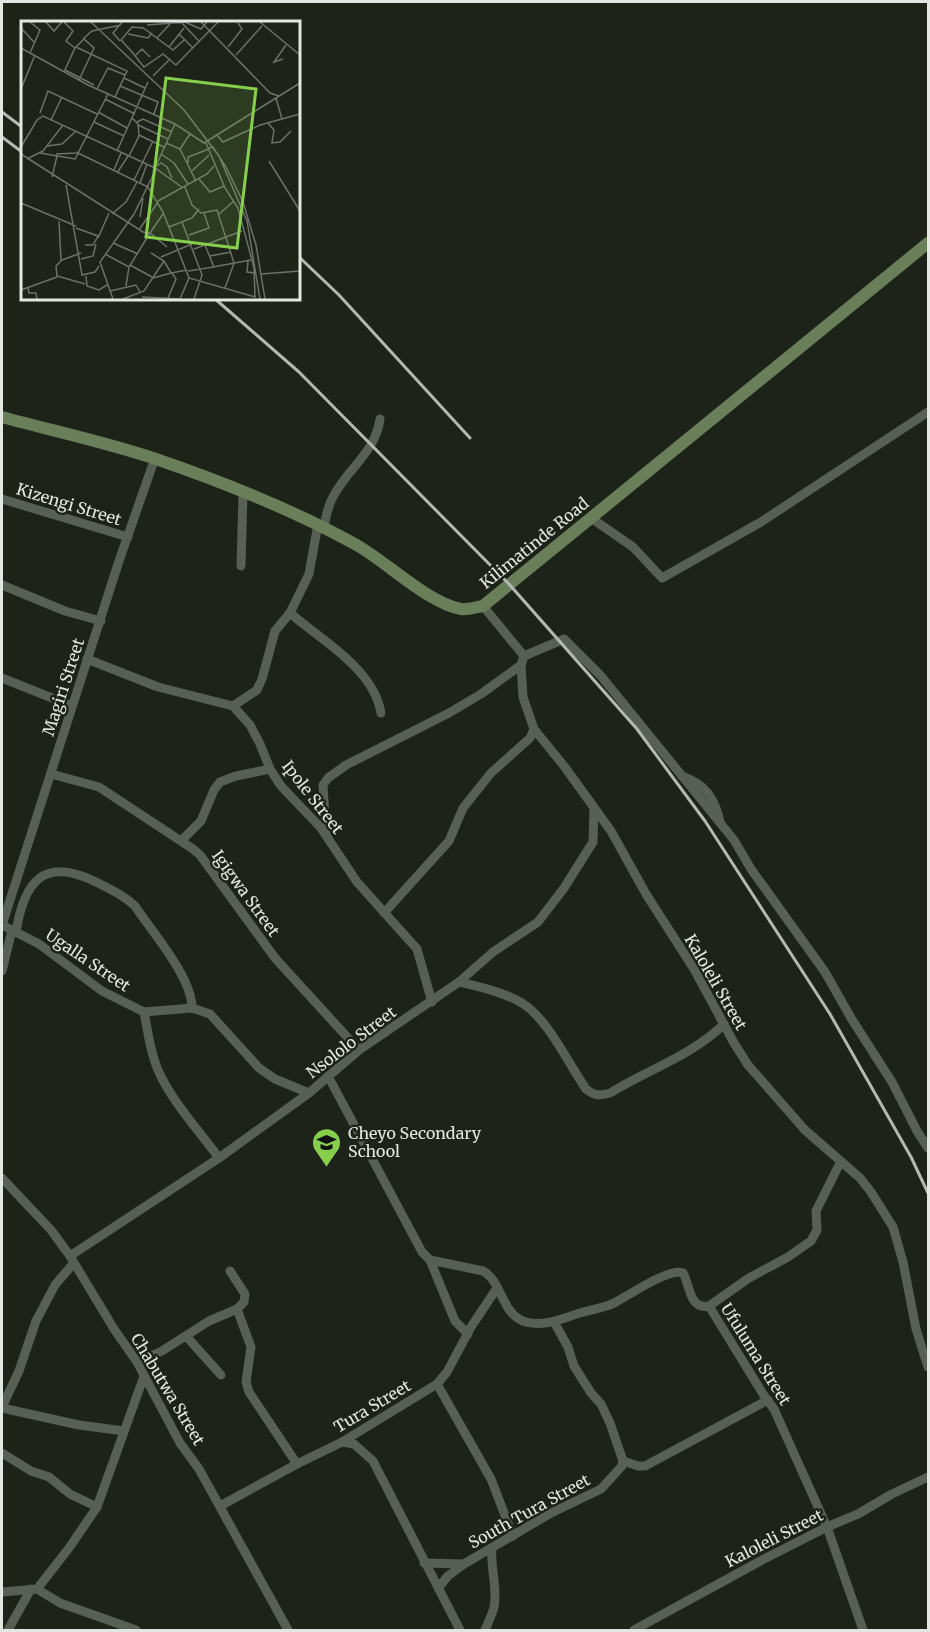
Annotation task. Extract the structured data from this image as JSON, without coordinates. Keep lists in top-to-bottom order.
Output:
{
  "streets": {
    "main road": ["Kilimatinde Road"],
    "street": [
      "Kizengi Street",
      "Magiri Street",
      "Ipole Street",
      "Igigwa Street",
      "Ugalla Street",
      "Kaloleli Street",
      "Nsololo Street",
      "Ufuluma Street",
      "Chabutwa Street",
      "Tura Street",
      "South Tura Street"
    ]
  },
  "crossings": [
    ["Kizengi Street", "Magiri Street"],
    ["Kilimatinde Road", "Magiri Street"],
    ["Magiri Street", "Igigwa Street"],
    ["Magiri Street", "Ugalla Street"],
    ["Ipole Street", "Nsololo Street"],
    ["Igigwa Street", "Nsololo Street"],
    ["Kaloleli Street", "Nsololo Street"],
    ["Kaloleli Street", "Ufuluma Street"],
    ["Nsololo Street", "Chabutwa Street"],
    ["Ufuluma Street", "Tura Street"],
    ["Chabutwa Street", "Tura Street"]
  ],
  "places": {
    "school or university": ["Cheyo Secondary School"]
  }
}
